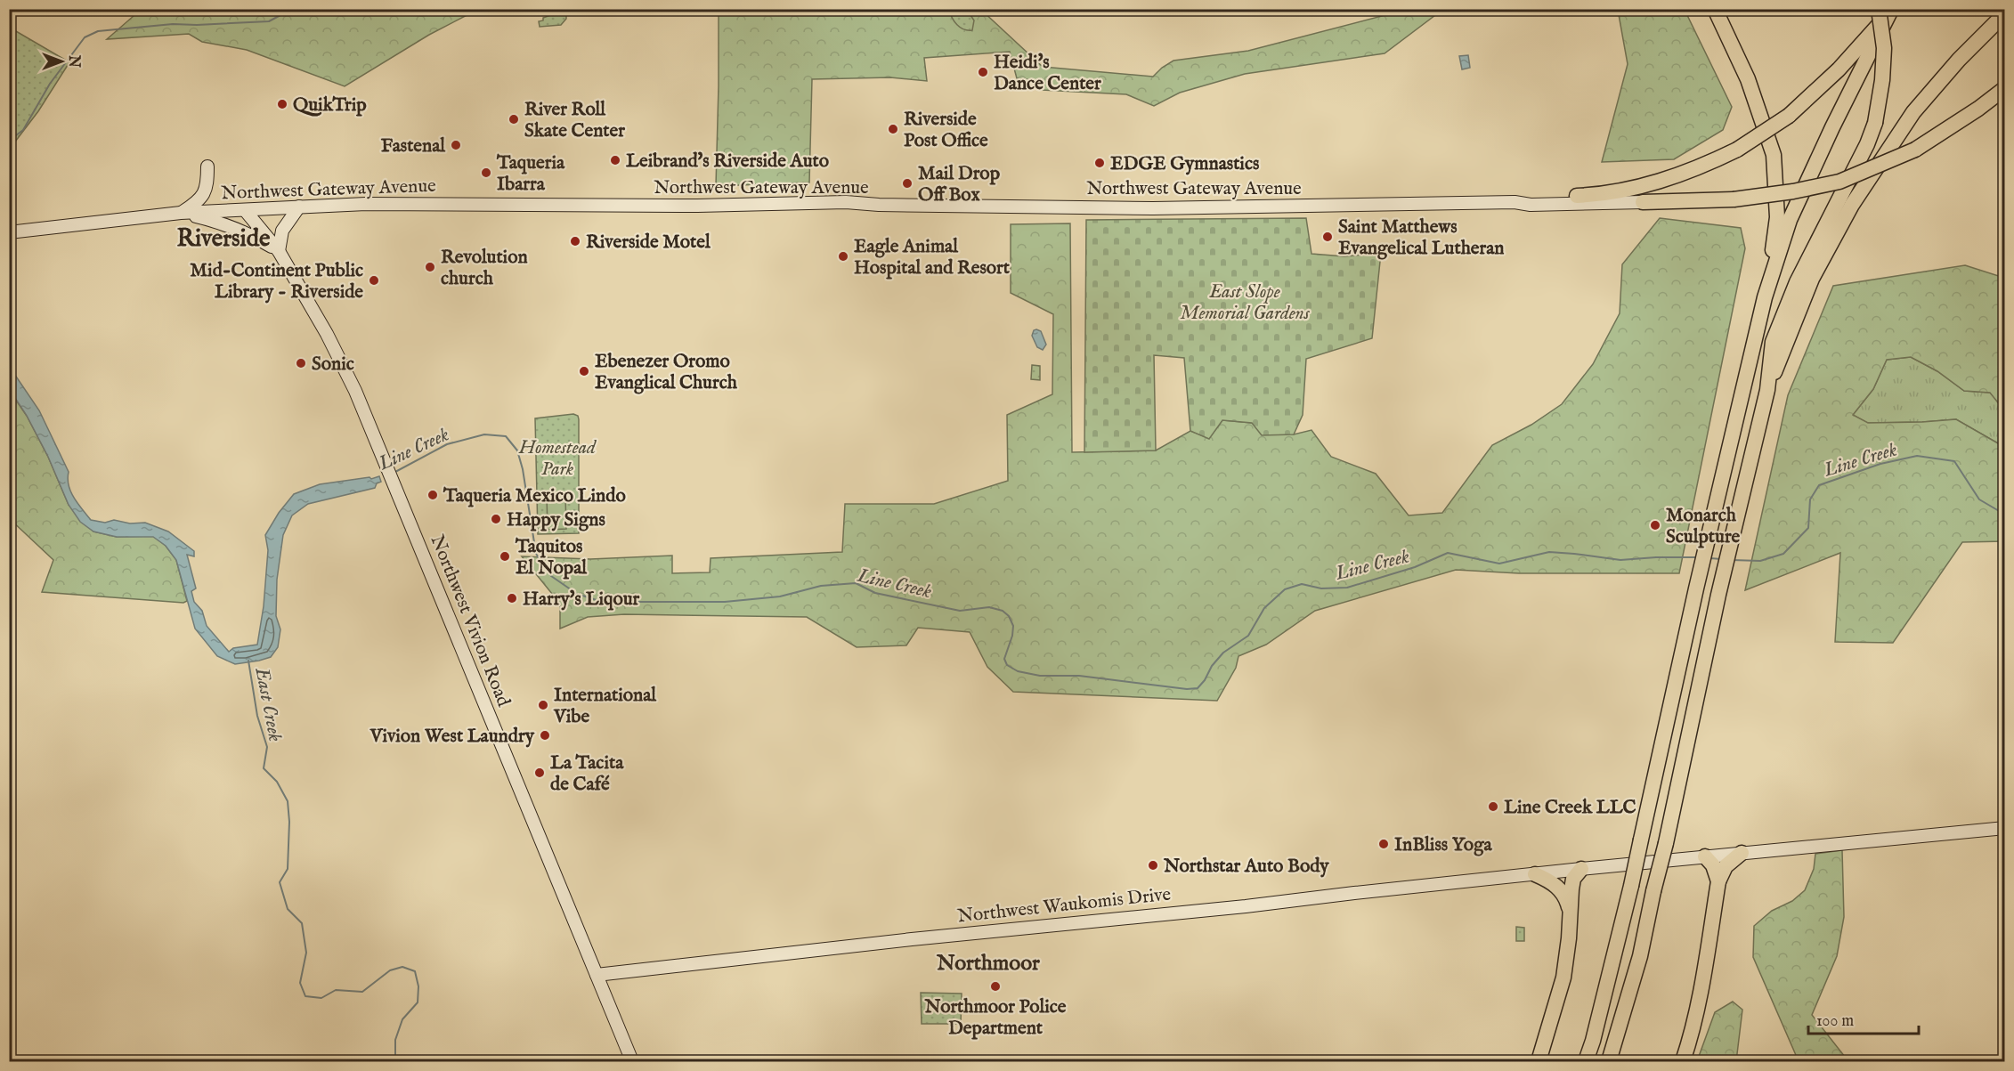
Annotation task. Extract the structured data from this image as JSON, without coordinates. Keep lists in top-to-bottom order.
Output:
{
  "streets": {
    "main road": ["Northwest Gateway Avenue", "Northwest Vivion Road", "Northwest Waukomis Drive"]
  },
  "crossings": [
    ["Northwest Gateway Avenue", "Northwest Vivion Road"],
    ["Northwest Vivion Road", "Northwest Waukomis Drive"]
  ],
  "districts": ["Riverside", "Northmoor"],
  "water": ["Line Creek", "East Creek"],
  "parks": ["East Slope Memorial Gardens", "Homestead Park"],
  "places": [
    "Heidi's Dance Center",
    "QuikTrip",
    "River Roll Skate Center",
    "Riverside Post Office",
    "Fastenal",
    "Leibrand's Riverside Auto",
    "EDGE Gymnastics",
    "Taqueria Ibarra",
    "Mail Drop Off Box",
    "Saint Matthews Evangelical Lutheran",
    "Riverside Motel",
    "Eagle Animal Hospital and Resort",
    "Revolution church",
    "Mid-Continent Public Library - Riverside",
    "Sonic",
    "Ebenezer Oromo Evanglical Church",
    "Taqueria Mexico Lindo",
    "Happy Signs",
    "Monarch Sculpture",
    "Taquitos El Nopal",
    "Harry's Liqour",
    "International Vibe",
    "Vivion West Laundry",
    "La Tacita de Café",
    "Line Creek LLC",
    "InBliss Yoga",
    "Northstar Auto Body",
    "Northmoor Police Department"
  ],
  "scale_bar": "100 m",
  "north": "right"
}
